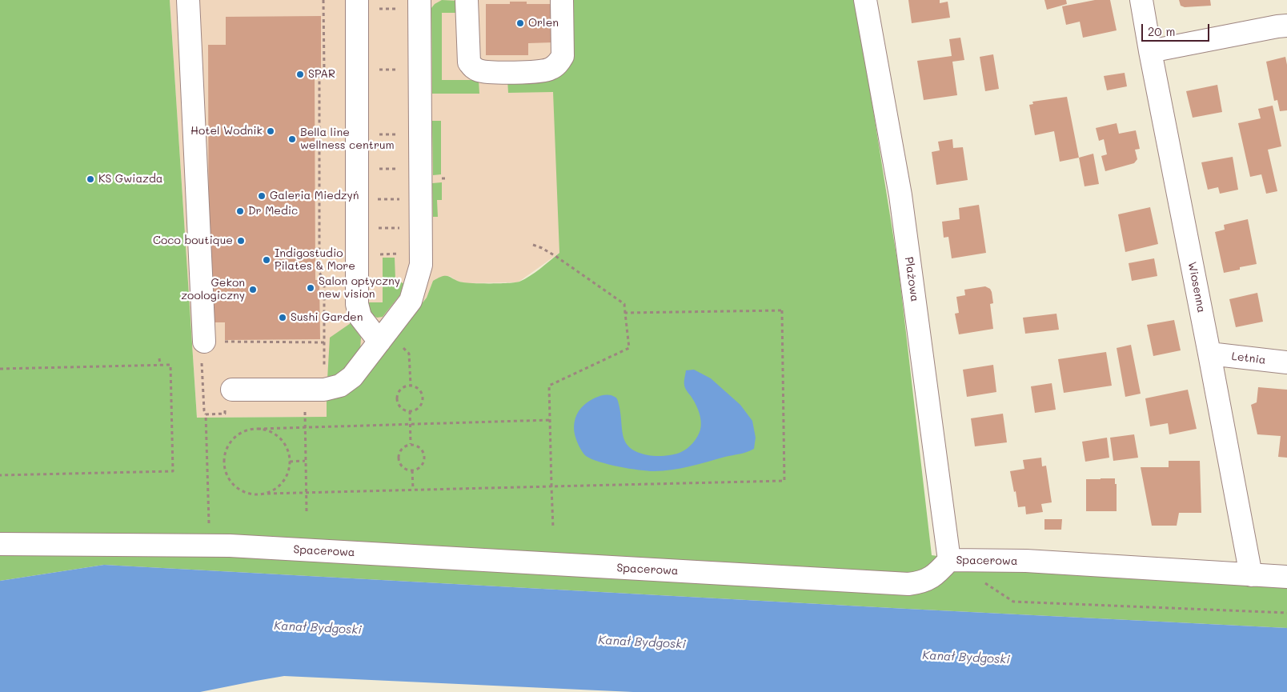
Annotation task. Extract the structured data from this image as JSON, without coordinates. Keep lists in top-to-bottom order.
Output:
{
  "streets": {
    "street": [
      "Plażowa",
      "Wiosenna",
      "Letnia",
      "Spacerowa"
    ]
  },
  "crossings": [
    ["Plażowa", "Spacerowa"],
    ["Wiosenna", "Letnia"],
    ["Wiosenna", "Spacerowa"]
  ],
  "water": ["Kanał Bydgoski"],
  "places": [
    "Orlen",
    "SPAR",
    "Hotel Wodnik",
    "Bella line wellness centrum",
    "KS Gwiazda",
    "Galeria Miedzyń",
    "Dr Medic",
    "Coco boutique",
    "Indigostudio Pilates & More",
    "Salon optyczny new vision",
    "Gekon zoologiczny",
    "Sushi Garden"
  ],
  "scale_bar": "20 m"
}
